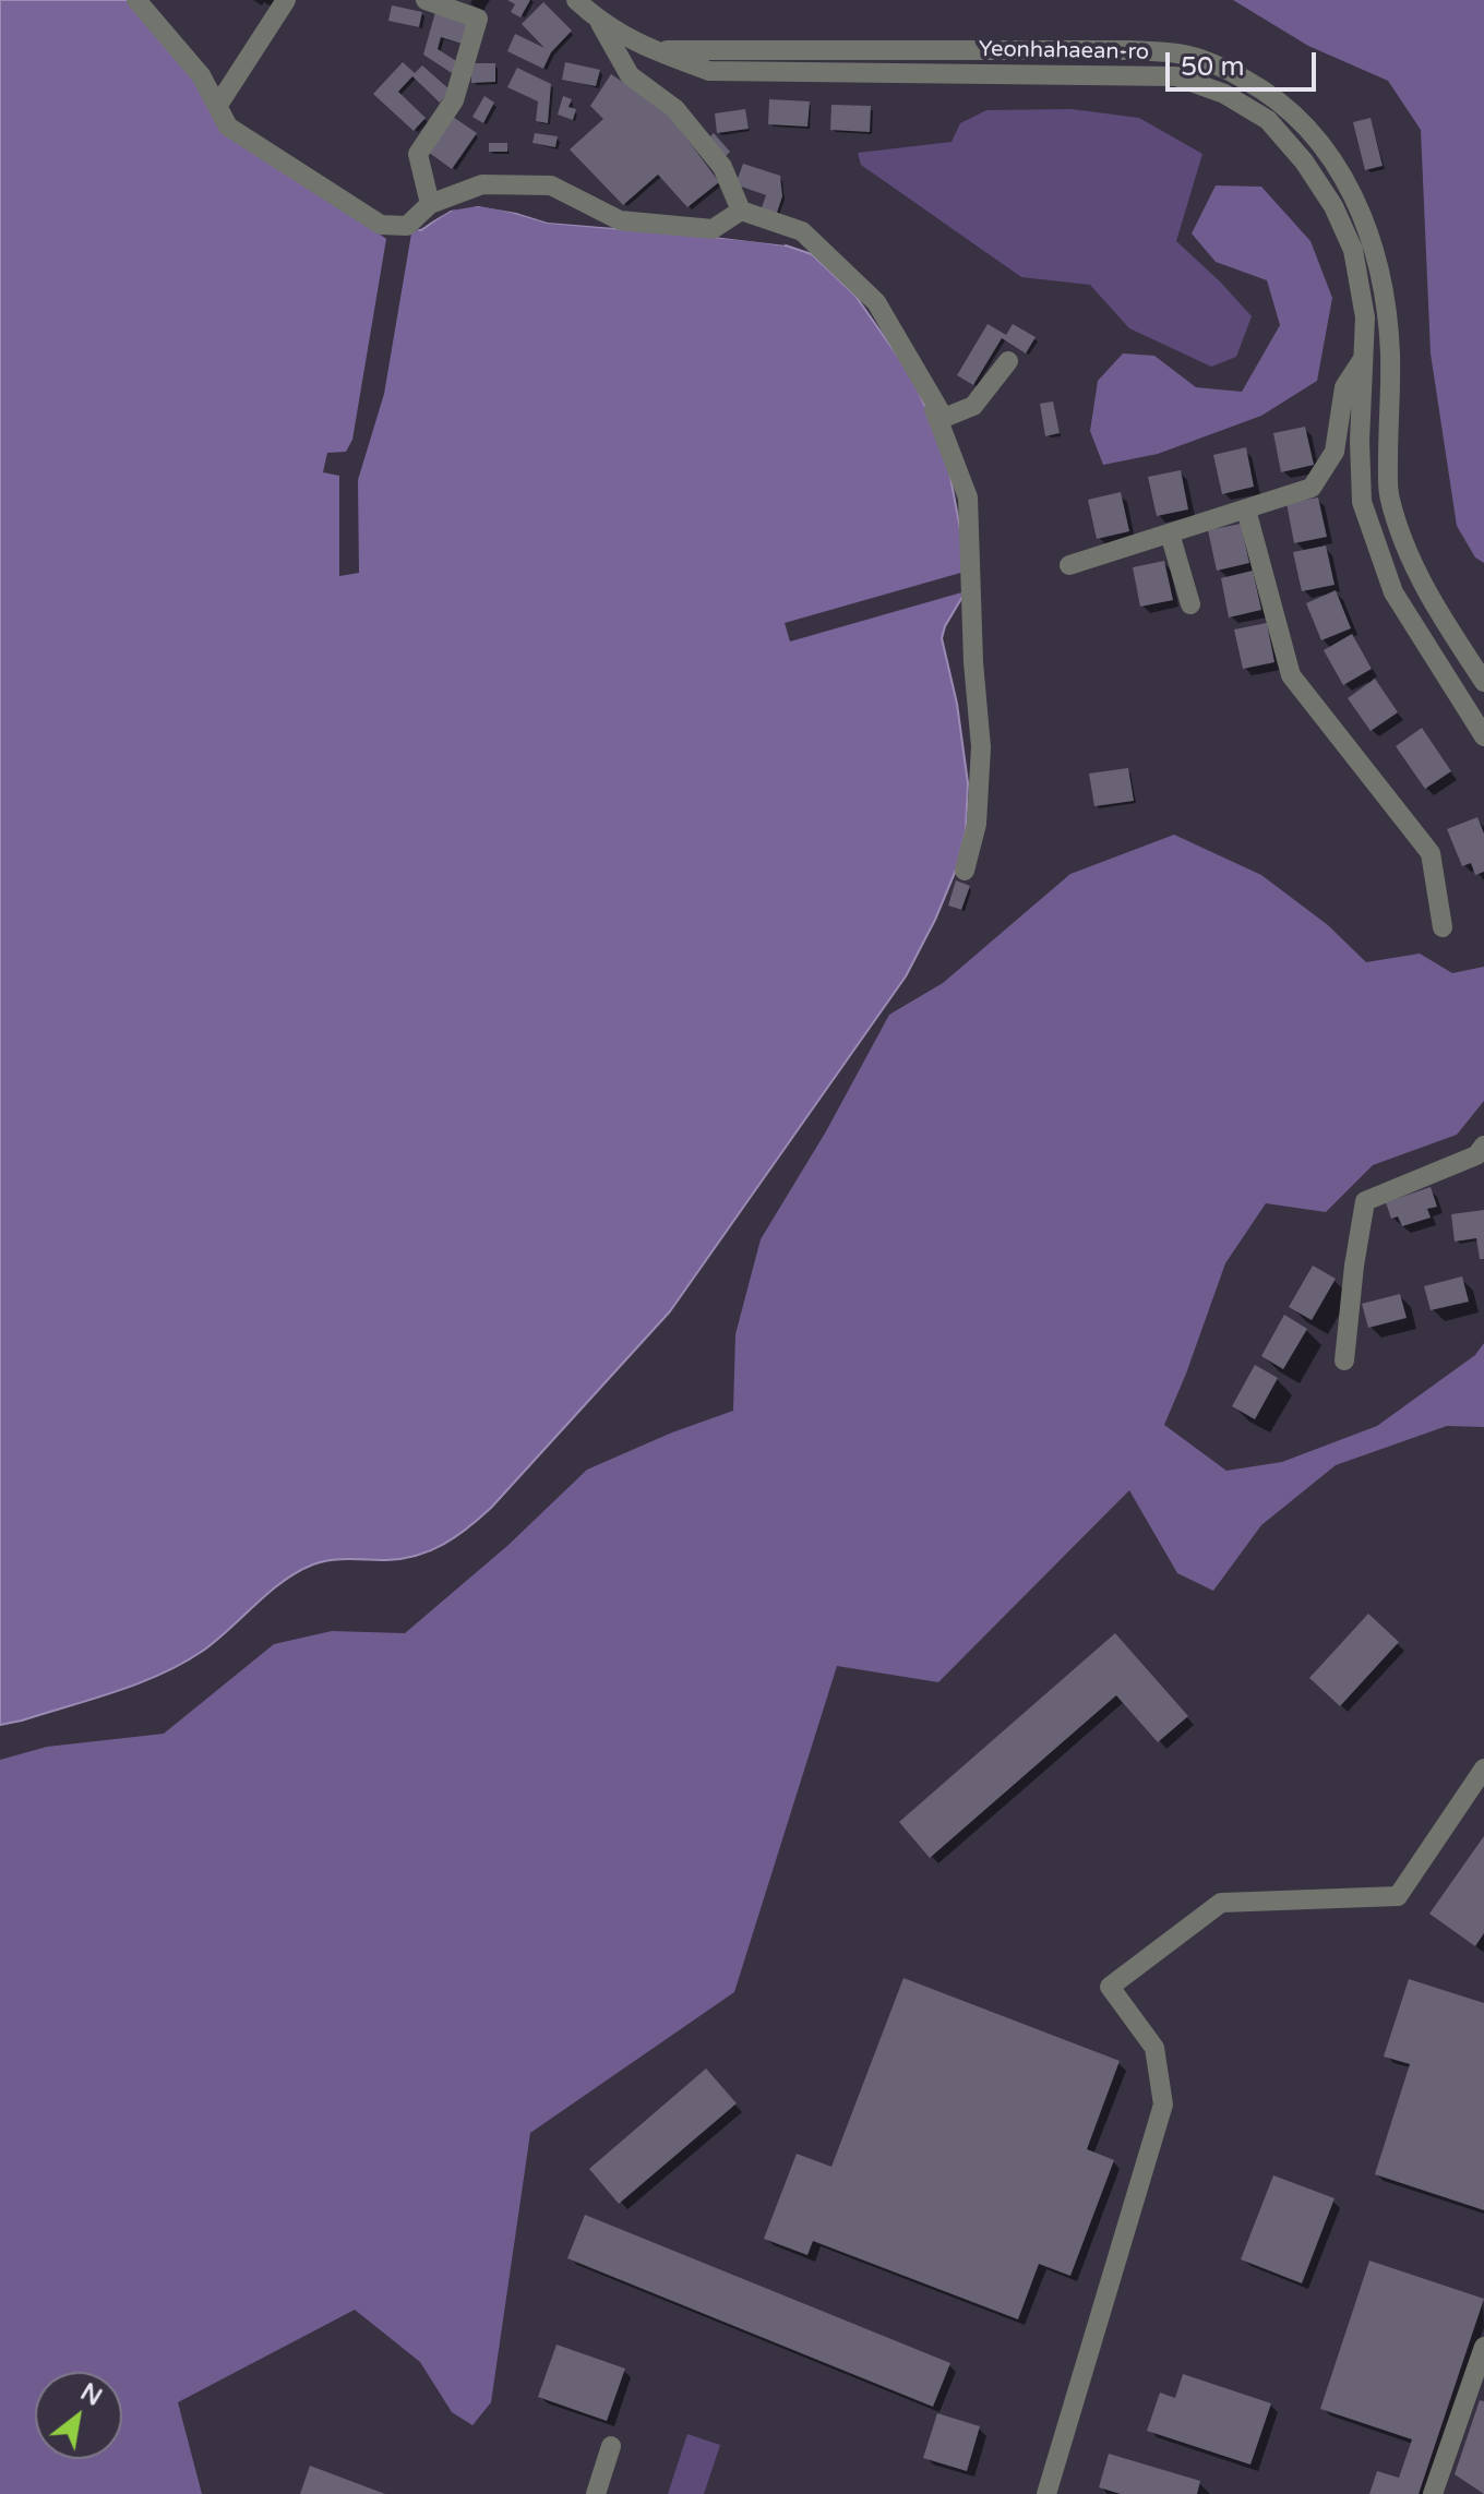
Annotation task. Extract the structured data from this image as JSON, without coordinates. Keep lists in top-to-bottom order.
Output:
{
  "streets": {
    "street": ["Yeonhahaean-ro"]
  },
  "scale_bar": "50 m",
  "north": "top right"
}
